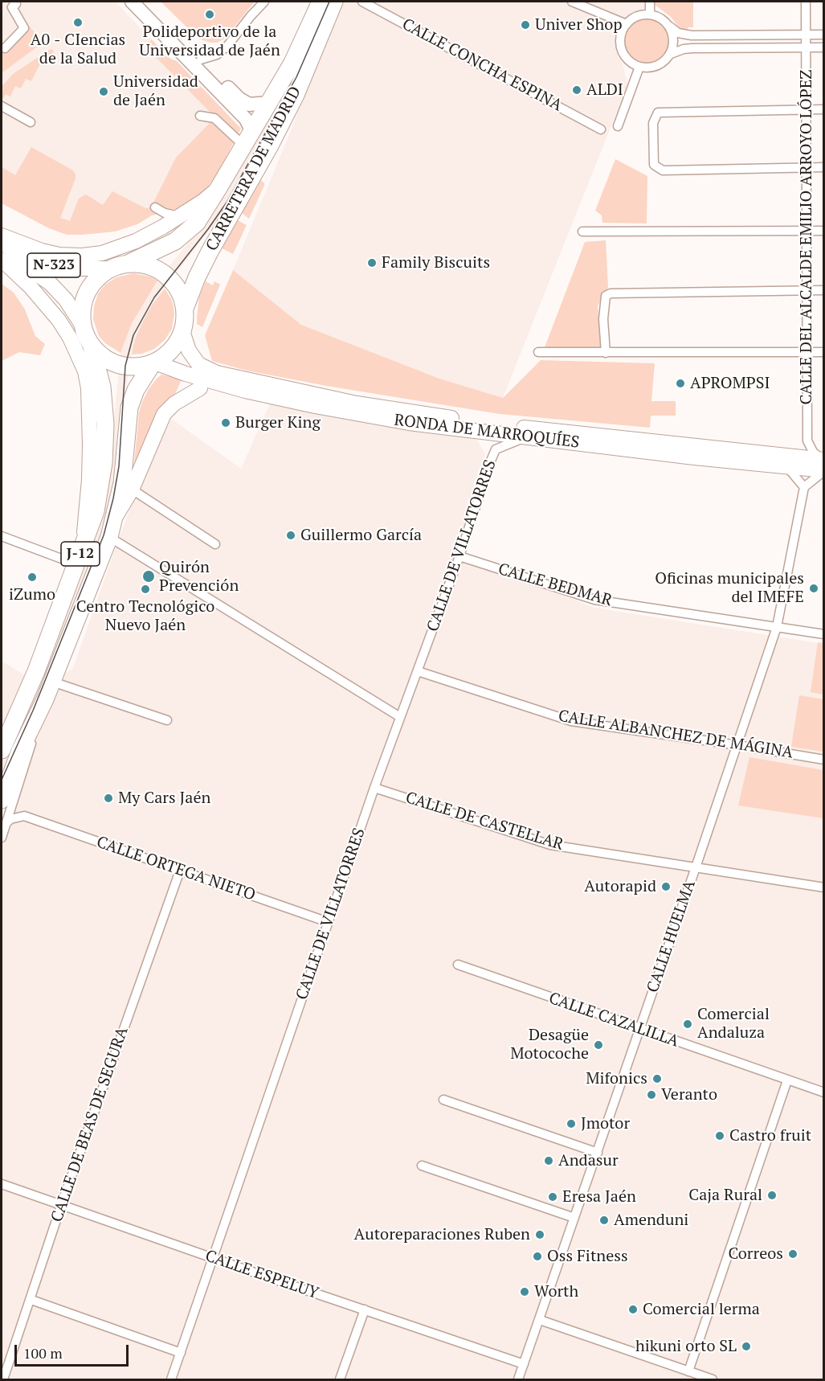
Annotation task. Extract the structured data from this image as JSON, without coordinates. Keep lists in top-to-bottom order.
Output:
{
  "streets": {
    "highway": ["CARRETERA DE MADRID", "J-12"],
    "main road": ["N-323", "RONDA DE MARROQUÍES"],
    "street": [
      "CALLE CONCHA ESPINA",
      "CALLE DEL ALCALDE EMILIO ARROYO LÓPEZ",
      "CALLE DE VILLATORRES",
      "CALLE BEDMAR",
      "CALLE ALBANCHEZ DE MÁGINA",
      "CALLE DE CASTELLAR",
      "CALLE ORTEGA NIETO",
      "CALLE HUELMA",
      "CALLE CAZALILLA",
      "CALLE DE BEAS DE SEGURA",
      "CALLE ESPELUY"
    ]
  },
  "crossings": [
    ["CARRETERA DE MADRID", "N-323"],
    ["CARRETERA DE MADRID", "RONDA DE MARROQUÍES"],
    ["CARRETERA DE MADRID", "J-12"],
    ["N-323", "RONDA DE MARROQUÍES"],
    ["N-323", "J-12"],
    ["RONDA DE MARROQUÍES", "CALLE DE VILLATORRES"],
    ["RONDA DE MARROQUÍES", "J-12"],
    ["CALLE DE VILLATORRES", "CALLE BEDMAR"],
    ["CALLE DE VILLATORRES", "CALLE ALBANCHEZ DE MÁGINA"],
    ["CALLE DE VILLATORRES", "CALLE DE CASTELLAR"],
    ["CALLE DE VILLATORRES", "CALLE ORTEGA NIETO"],
    ["CALLE DE VILLATORRES", "CALLE ESPELUY"],
    ["CALLE BEDMAR", "CALLE HUELMA"],
    ["CALLE ALBANCHEZ DE MÁGINA", "CALLE HUELMA"],
    ["CALLE DE CASTELLAR", "CALLE HUELMA"],
    ["CALLE ORTEGA NIETO", "CALLE DE BEAS DE SEGURA"],
    ["CALLE HUELMA", "CALLE CAZALILLA"],
    ["CALLE HUELMA", "CALLE ESPELUY"],
    ["CALLE DE BEAS DE SEGURA", "CALLE ESPELUY"]
  ],
  "places": [
    "Polideportivo de la Universidad de Jaén",
    "A0 - CIencias de la Salud",
    "Univer Shop",
    "ALDI",
    "Universidad de Jaén",
    "Family Biscuits",
    "APROMPSI",
    "Burger King",
    "Guillermo García",
    "Quirón Prevención",
    "iZumo",
    "Oficinas municipales del IMEFE",
    "Centro Tecnológico Nuevo Jaén",
    "My Cars Jaén",
    "Autorapid",
    "Comercial Andaluza",
    "Desagüe Motocoche",
    "Mifonics",
    "Veranto",
    "Jmotor",
    "Castro fruit",
    "Andasur",
    "Caja Rural",
    "Eresa Jaén",
    "Amenduni",
    "Autoreparaciones Ruben",
    "Correos",
    "Oss Fitness",
    "Worth",
    "Comercial lerma",
    "hikuni orto SL"
  ],
  "scale_bar": "100 m"
}
